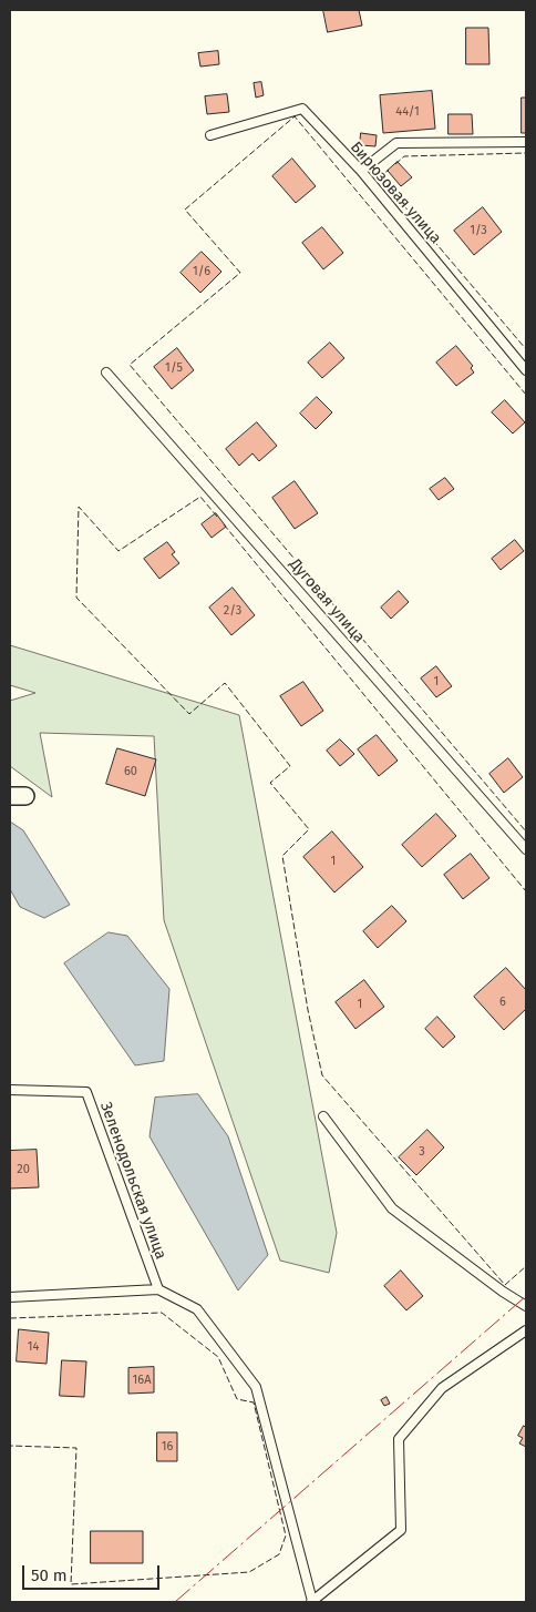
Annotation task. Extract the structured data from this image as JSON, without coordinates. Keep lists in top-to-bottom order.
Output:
{
  "streets": {
    "lane": ["Бирюзовая улица", "Дуговая улица", "Зеленодольская улица"]
  },
  "house_numbers": [
    "44/1",
    "1/3",
    "1/6",
    "1/5",
    "2/3",
    "1",
    "60",
    "1",
    "6",
    "1",
    "3",
    "20",
    "14",
    "16А",
    "16"
  ],
  "scale_bar": "50 m"
}
